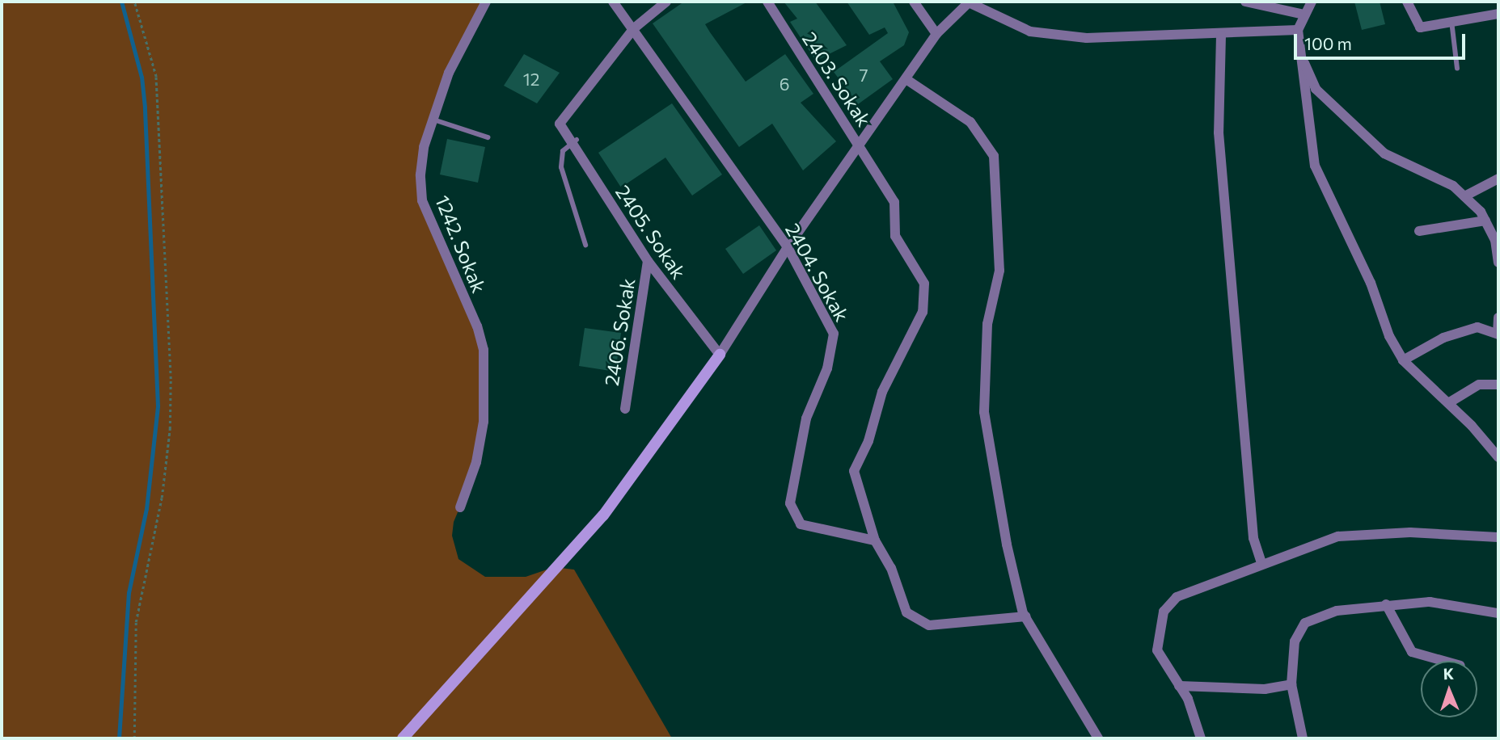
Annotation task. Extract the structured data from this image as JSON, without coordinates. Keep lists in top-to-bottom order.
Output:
{
  "streets": {
    "street": [
      "2403. Sokak",
      "2405. Sokak",
      "1242. Sokak",
      "2404. Sokak",
      "2406. Sokak"
    ]
  },
  "crossings": [
    ["2403. Sokak", "2404. Sokak"],
    ["2405. Sokak", "2404. Sokak"],
    ["2405. Sokak", "2406. Sokak"]
  ],
  "house_numbers": ["7", "12", "6"],
  "scale_bar": "100 m",
  "north": "top"
}
